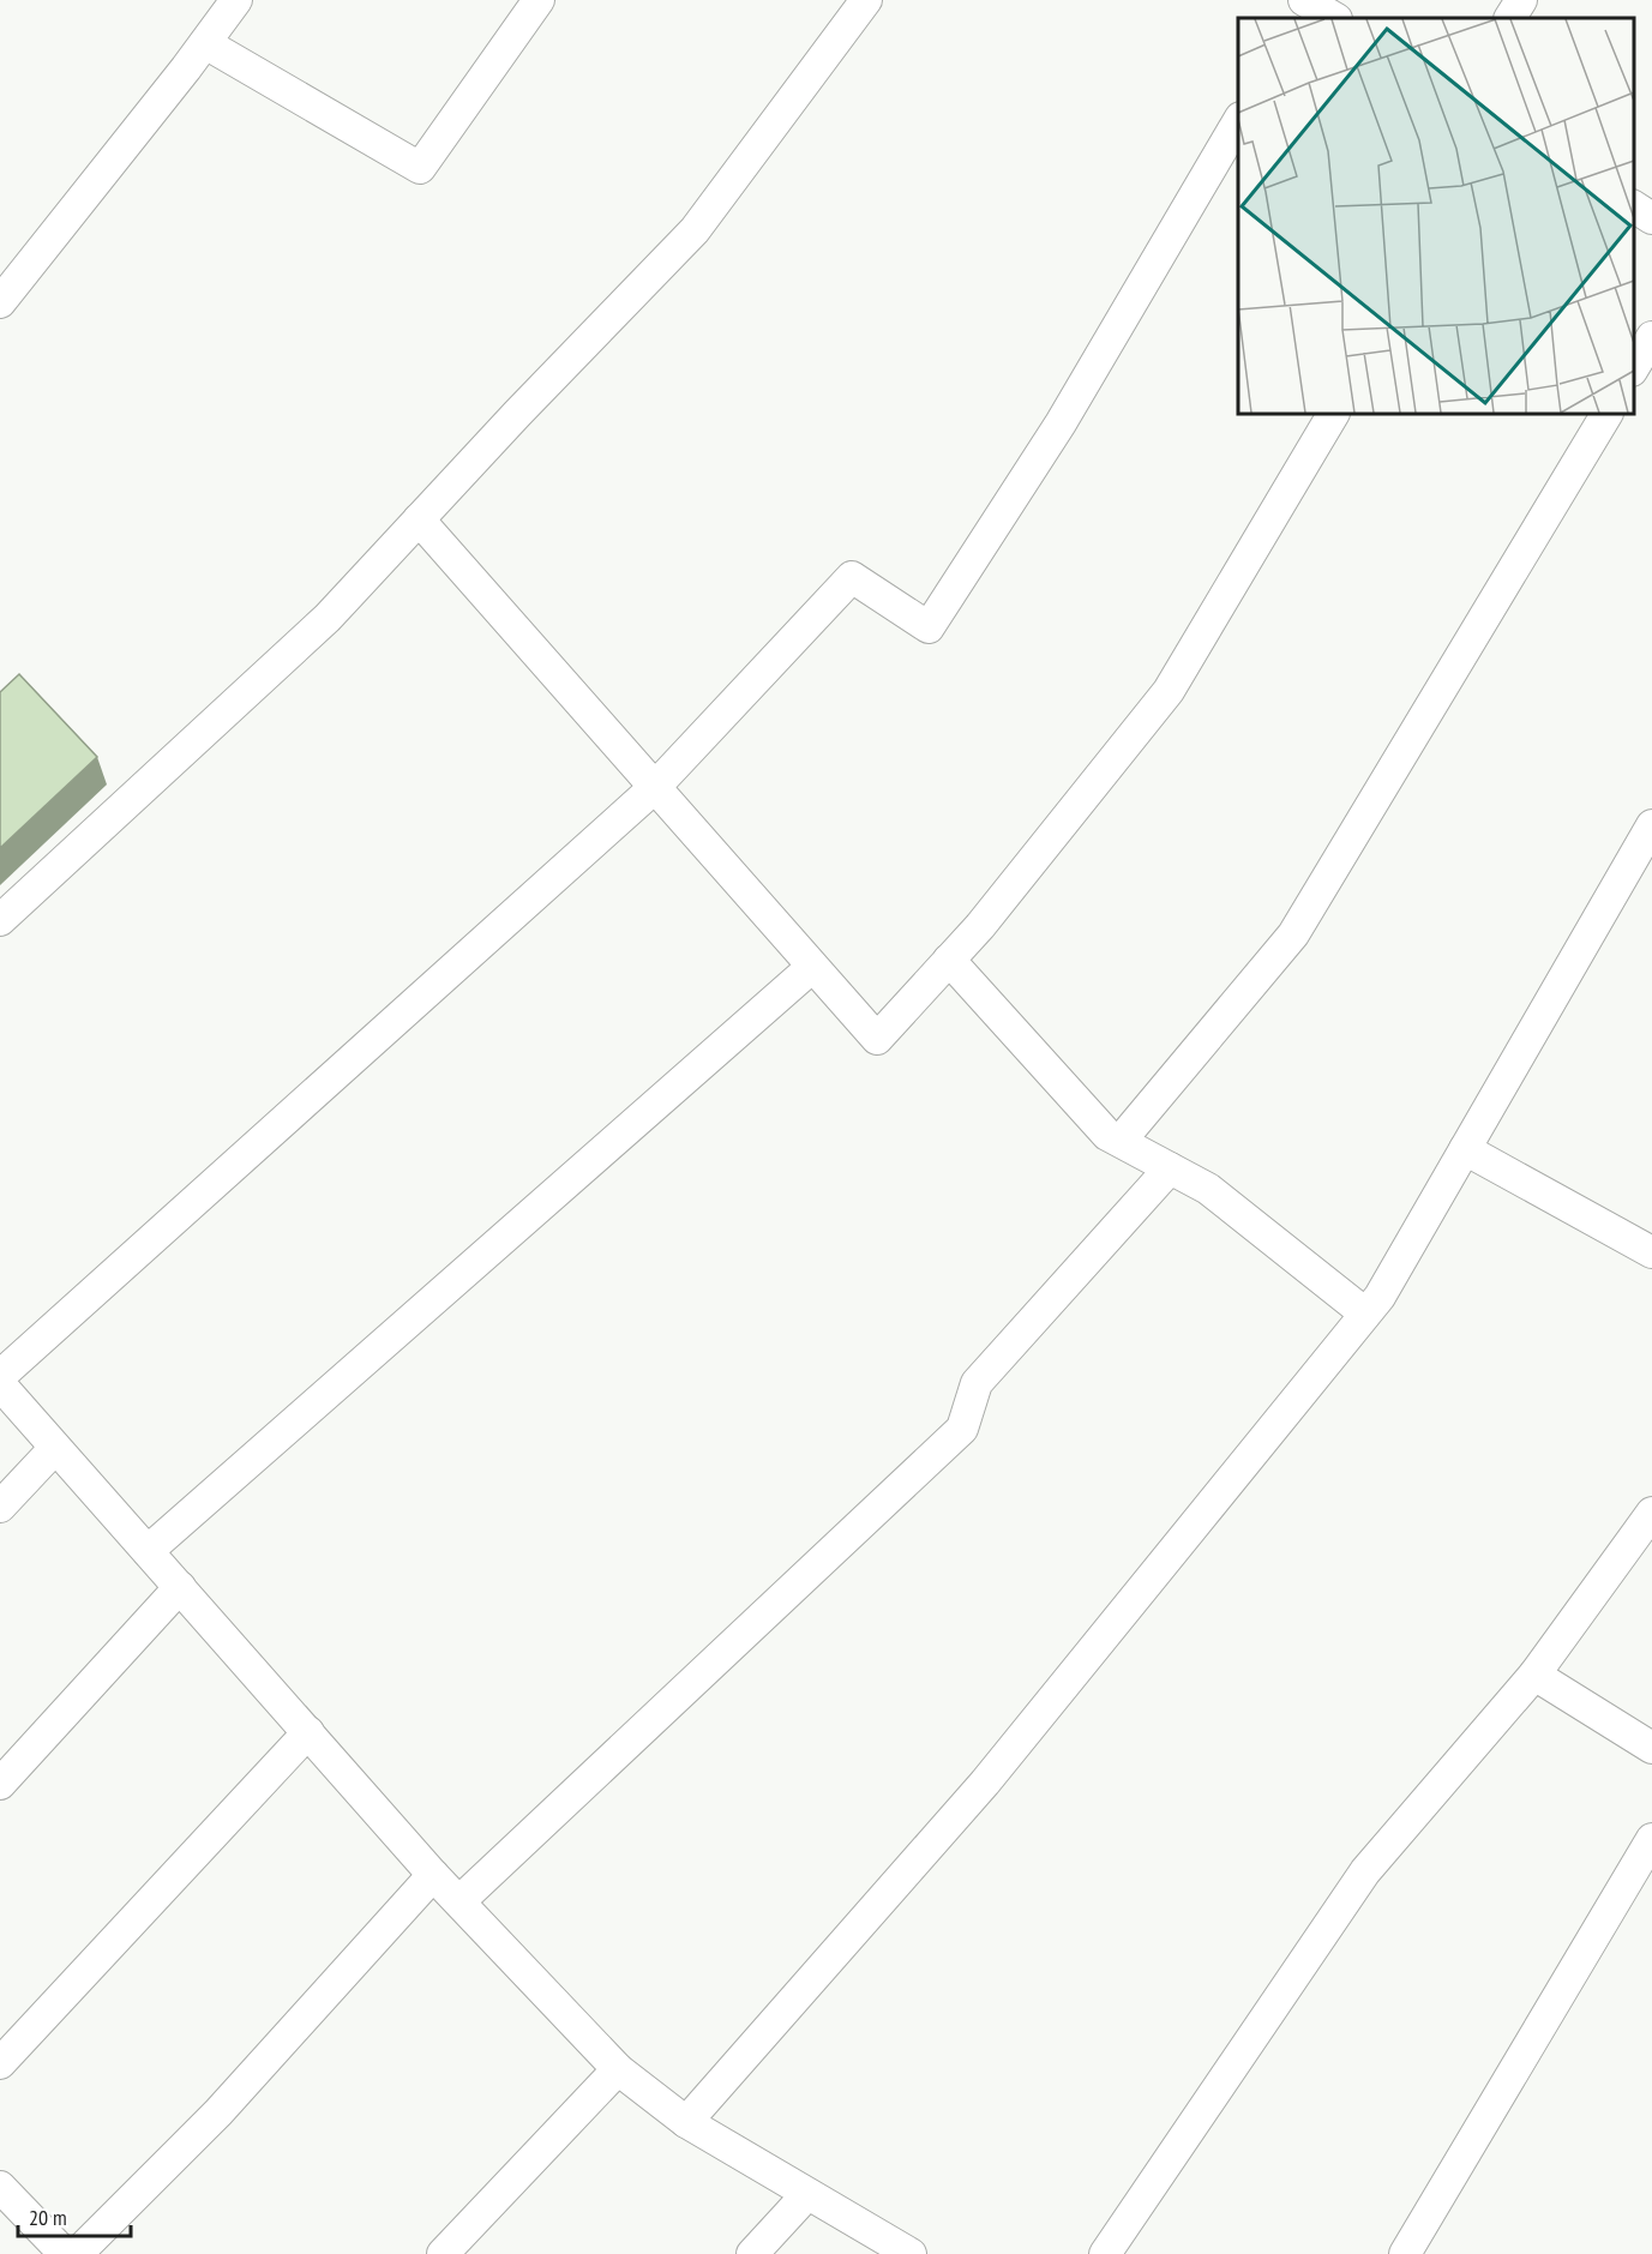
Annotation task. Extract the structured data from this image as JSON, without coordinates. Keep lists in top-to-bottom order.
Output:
{
  "scale_bar": "20 m"
}
